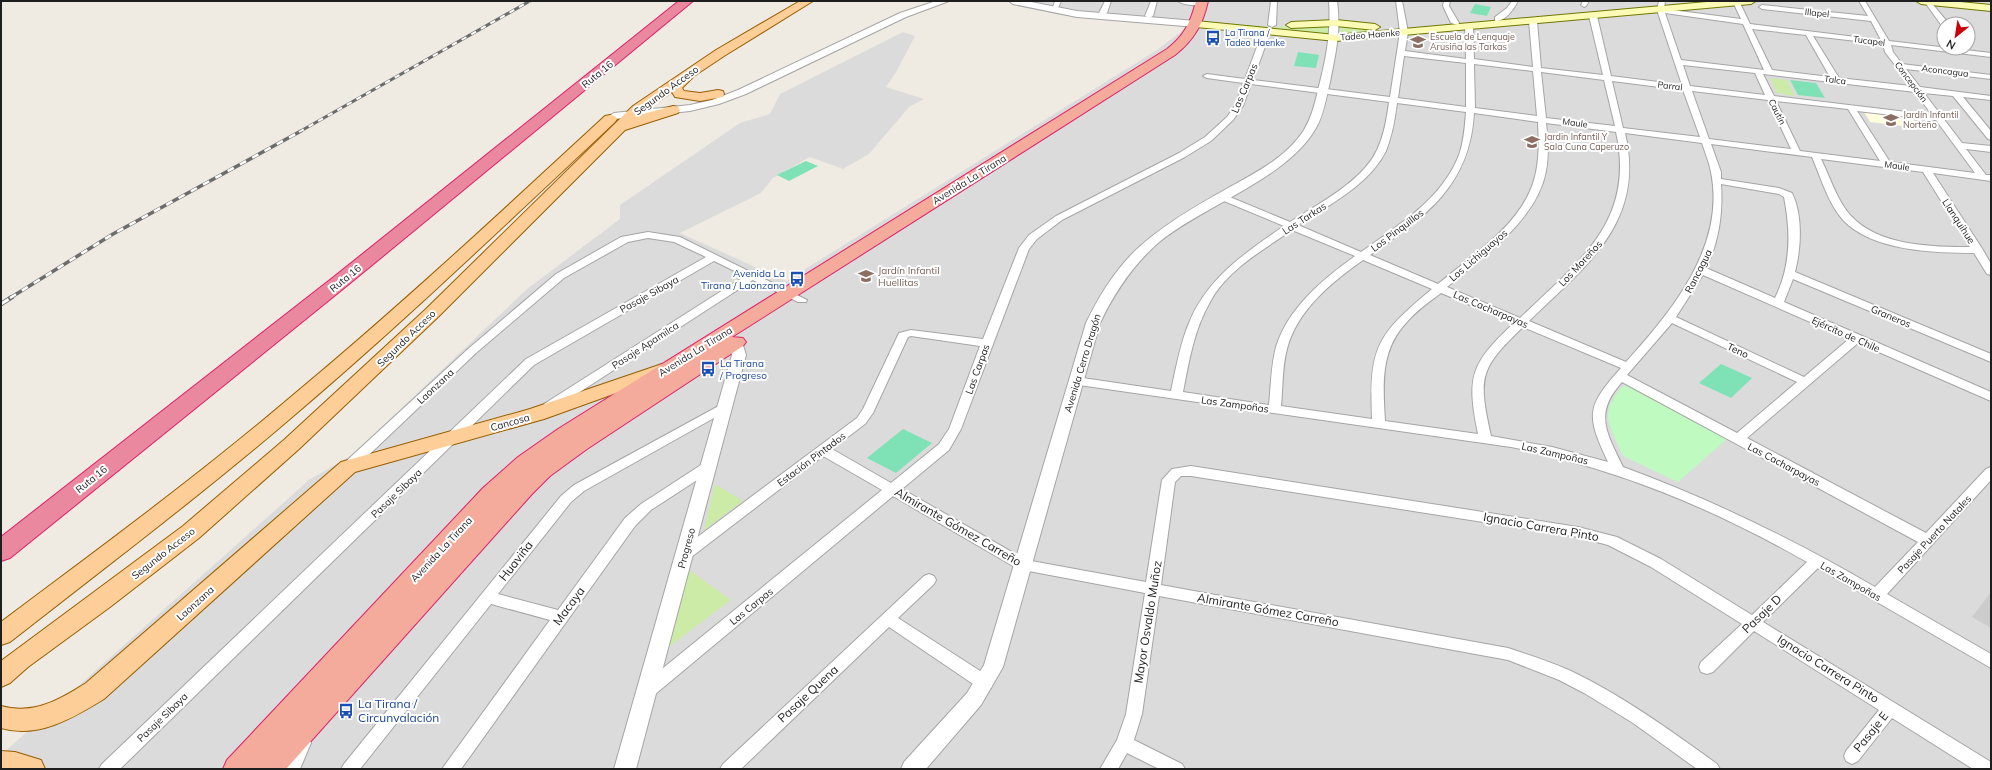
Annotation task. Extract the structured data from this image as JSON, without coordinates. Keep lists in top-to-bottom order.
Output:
{
  "streets": {
    "highway": ["Ruta 16", "Avenida La Tirana"],
    "main road": [
      "Tadeo Haenke",
      "Segundo Acceso",
      "Laonzana",
      "Cancosa"
    ],
    "street": [
      "Illapel",
      "Tucapel",
      "Aconcagua",
      "Talca",
      "Concepción",
      "Parral",
      "Las Carpas",
      "Cautín",
      "Maule",
      "Las Tarkas",
      "Llanquihue",
      "Los Pinquillos",
      "Los Lichiguayos",
      "Los Moreños",
      "Rancagua",
      "Pasaje Sibaya",
      "Las Cacharpayas",
      "Graneros",
      "Ejército de Chile",
      "Pasaje Apamilca",
      "Teno",
      "Avenida Cerro Dragón",
      "Las Zampoñas",
      "Estación Pintados",
      "Almirante Gómez Carreño",
      "Ignacio Carrera Pinto",
      "Pasaje Puerto Natales",
      "Progreso",
      "Huaviña",
      "Macaya",
      "Pasaje D",
      "Mayor Osvaldo Muñoz",
      "Pasaje Quena",
      "Pasaje E"
    ]
  },
  "crossings": [
    ["Illapel", "Concepción"],
    ["Tadeo Haenke", "Tucapel"],
    ["Tadeo Haenke", "Las Carpas"],
    ["Tadeo Haenke", "Avenida La Tirana"],
    ["Tadeo Haenke", "Las Tarkas"],
    ["Tadeo Haenke", "Los Pinquillos"],
    ["Tadeo Haenke", "Los Lichiguayos"],
    ["Tadeo Haenke", "Los Moreños"],
    ["Tadeo Haenke", "Rancagua"],
    ["Tadeo Haenke", "Avenida Cerro Dragón"],
    ["Tucapel", "Concepción"],
    ["Tucapel", "Rancagua"],
    ["Aconcagua", "Concepción"],
    ["Talca", "Concepción"],
    ["Talca", "Cautín"],
    ["Talca", "Rancagua"],
    ["Concepción", "Parral"],
    ["Concepción", "Maule"],
    ["Parral", "Cautín"],
    ["Parral", "Las Tarkas"],
    ["Parral", "Los Pinquillos"],
    ["Parral", "Los Lichiguayos"],
    ["Parral", "Los Moreños"],
    ["Parral", "Rancagua"],
    ["Las Carpas", "Maule"],
    ["Las Carpas", "Estación Pintados"],
    ["Las Carpas", "Almirante Gómez Carreño"],
    ["Las Carpas", "Progreso"],
    ["Cautín", "Maule"],
    ["Maule", "Las Tarkas"],
    ["Maule", "Llanquihue"],
    ["Maule", "Los Pinquillos"],
    ["Maule", "Los Lichiguayos"],
    ["Maule", "Los Moreños"],
    ["Maule", "Rancagua"],
    ["Maule", "Avenida Cerro Dragón"],
    ["Avenida La Tirana", "Laonzana"],
    ["Avenida La Tirana", "Cancosa"],
    ["Avenida La Tirana", "Progreso"],
    ["Las Tarkas", "Las Cacharpayas"],
    ["Las Tarkas", "Las Zampoñas"],
    ["Los Pinquillos", "Las Cacharpayas"],
    ["Los Pinquillos", "Las Zampoñas"],
    ["Los Lichiguayos", "Las Cacharpayas"],
    ["Los Lichiguayos", "Las Zampoñas"],
    ["Los Moreños", "Las Cacharpayas"],
    ["Los Moreños", "Las Zampoñas"],
    ["Rancagua", "Las Cacharpayas"],
    ["Rancagua", "Ejército de Chile"],
    ["Rancagua", "Teno"],
    ["Rancagua", "Las Zampoñas"],
    ["Pasaje Sibaya", "Laonzana"],
    ["Pasaje Sibaya", "Cancosa"],
    ["Las Cacharpayas", "Avenida Cerro Dragón"],
    ["Las Cacharpayas", "Pasaje Puerto Natales"],
    ["Pasaje Apamilca", "Laonzana"],
    ["Pasaje Apamilca", "Cancosa"],
    ["Avenida Cerro Dragón", "Las Zampoñas"],
    ["Avenida Cerro Dragón", "Almirante Gómez Carreño"],
    ["Laonzana", "Cancosa"],
    ["Las Zampoñas", "Pasaje Puerto Natales"],
    ["Las Zampoñas", "Pasaje D"],
    ["Estación Pintados", "Almirante Gómez Carreño"],
    ["Estación Pintados", "Progreso"],
    ["Almirante Gómez Carreño", "Mayor Osvaldo Muñoz"],
    ["Ignacio Carrera Pinto", "Pasaje D"],
    ["Ignacio Carrera Pinto", "Mayor Osvaldo Muñoz"],
    ["Ignacio Carrera Pinto", "Pasaje E"],
    ["Progreso", "Huaviña"],
    ["Progreso", "Macaya"]
  ],
  "places": {
    "bus stop": [
      "La Tirana / Tadeo Haenke",
      "Avenida La Tirana / Laonzana",
      "La Tirana / Progreso",
      "La Tirana / Circunvalación"
    ],
    "school or university": [
      "Escuela de Lenguaje Arusiña las Tarkas",
      "Jardín Infantil Norteño",
      "Jardin Infantil Y Sala Cuna Caperuzo",
      "Jardín Infantil Huellitas"
    ]
  },
  "north": "bottom left"
}
